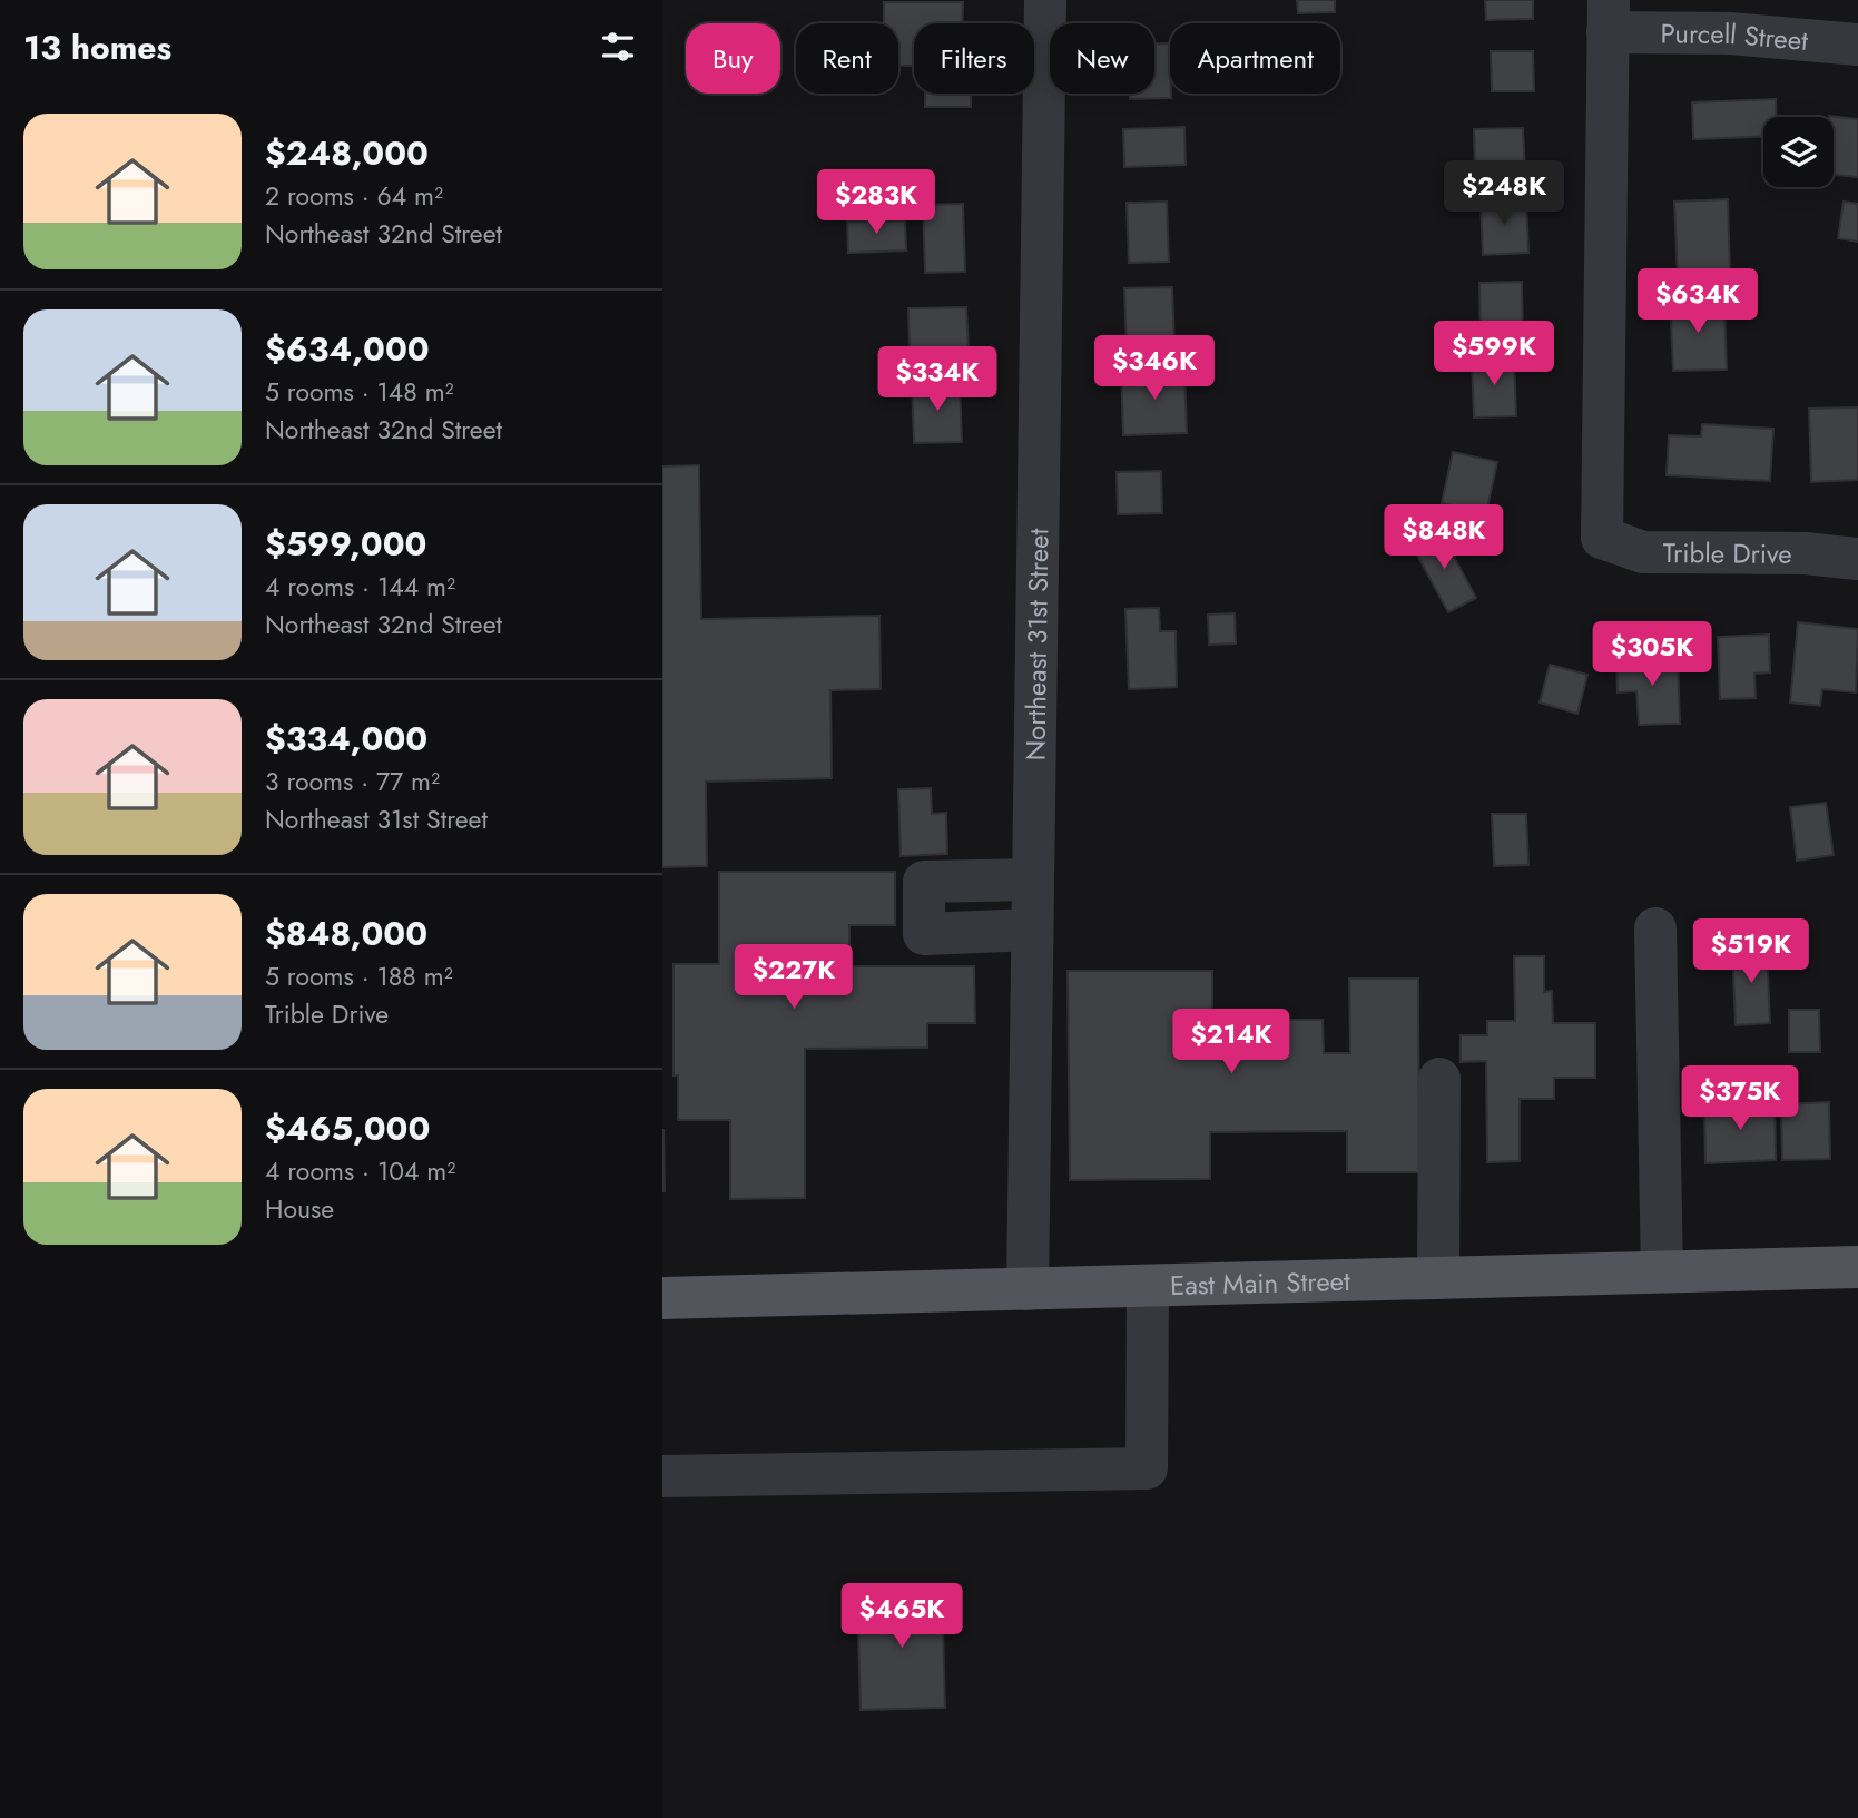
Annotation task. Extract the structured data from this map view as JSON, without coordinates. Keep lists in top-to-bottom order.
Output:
{
  "streets": {
    "main road": ["East Main Street"],
    "street": ["Purcell Street", "Trible Drive", "Northeast 31st Street"]
  },
  "crossings": [
    ["Purcell Street", "Trible Drive"],
    ["Northeast 31st Street", "East Main Street"]
  ],
  "page": {
    "heading": "13 homes",
    "chip": [
      "Buy",
      "Rent",
      "Filters",
      "New",
      "Apartment"
    ],
    "list": [
      {
        "name": "$248,000",
        "note": "2 rooms · 64 m² · Northeast 32nd Street"
      },
      {
        "name": "$634,000",
        "note": "5 rooms · 148 m² · Northeast 32nd Street"
      },
      {
        "name": "$599,000",
        "note": "4 rooms · 144 m² · Northeast 32nd Street"
      },
      {
        "name": "$334,000",
        "note": "3 rooms · 77 m² · Northeast 31st Street"
      },
      {
        "name": "$848,000",
        "note": "5 rooms · 188 m² · Trible Drive"
      },
      {
        "name": "$465,000",
        "note": "4 rooms · 104 m² · House"
      }
    ],
    "price": [
      "$248K",
      "$283K",
      "$634K",
      "$599K",
      "$346K",
      "$334K",
      "$848K",
      "$305K",
      "$519K",
      "$227K",
      "$214K",
      "$375K",
      "$465K"
    ]
  }
}
